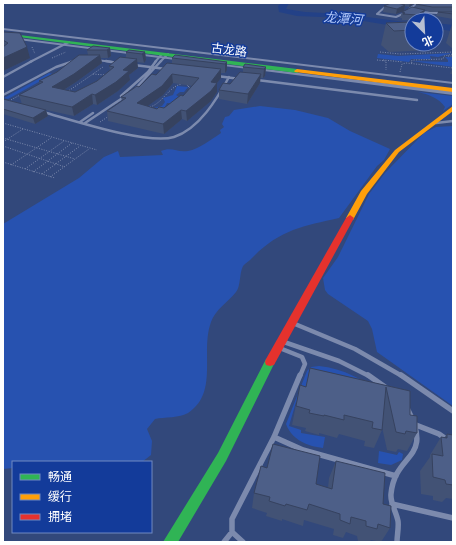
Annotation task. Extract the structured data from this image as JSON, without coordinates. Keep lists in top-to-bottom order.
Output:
{
  "streets": {
    "main road": ["古龙路"]
  },
  "water": ["龙潭河"],
  "legend": ["畅通", "缓行", "拥堵"],
  "north": "bottom right"
}
